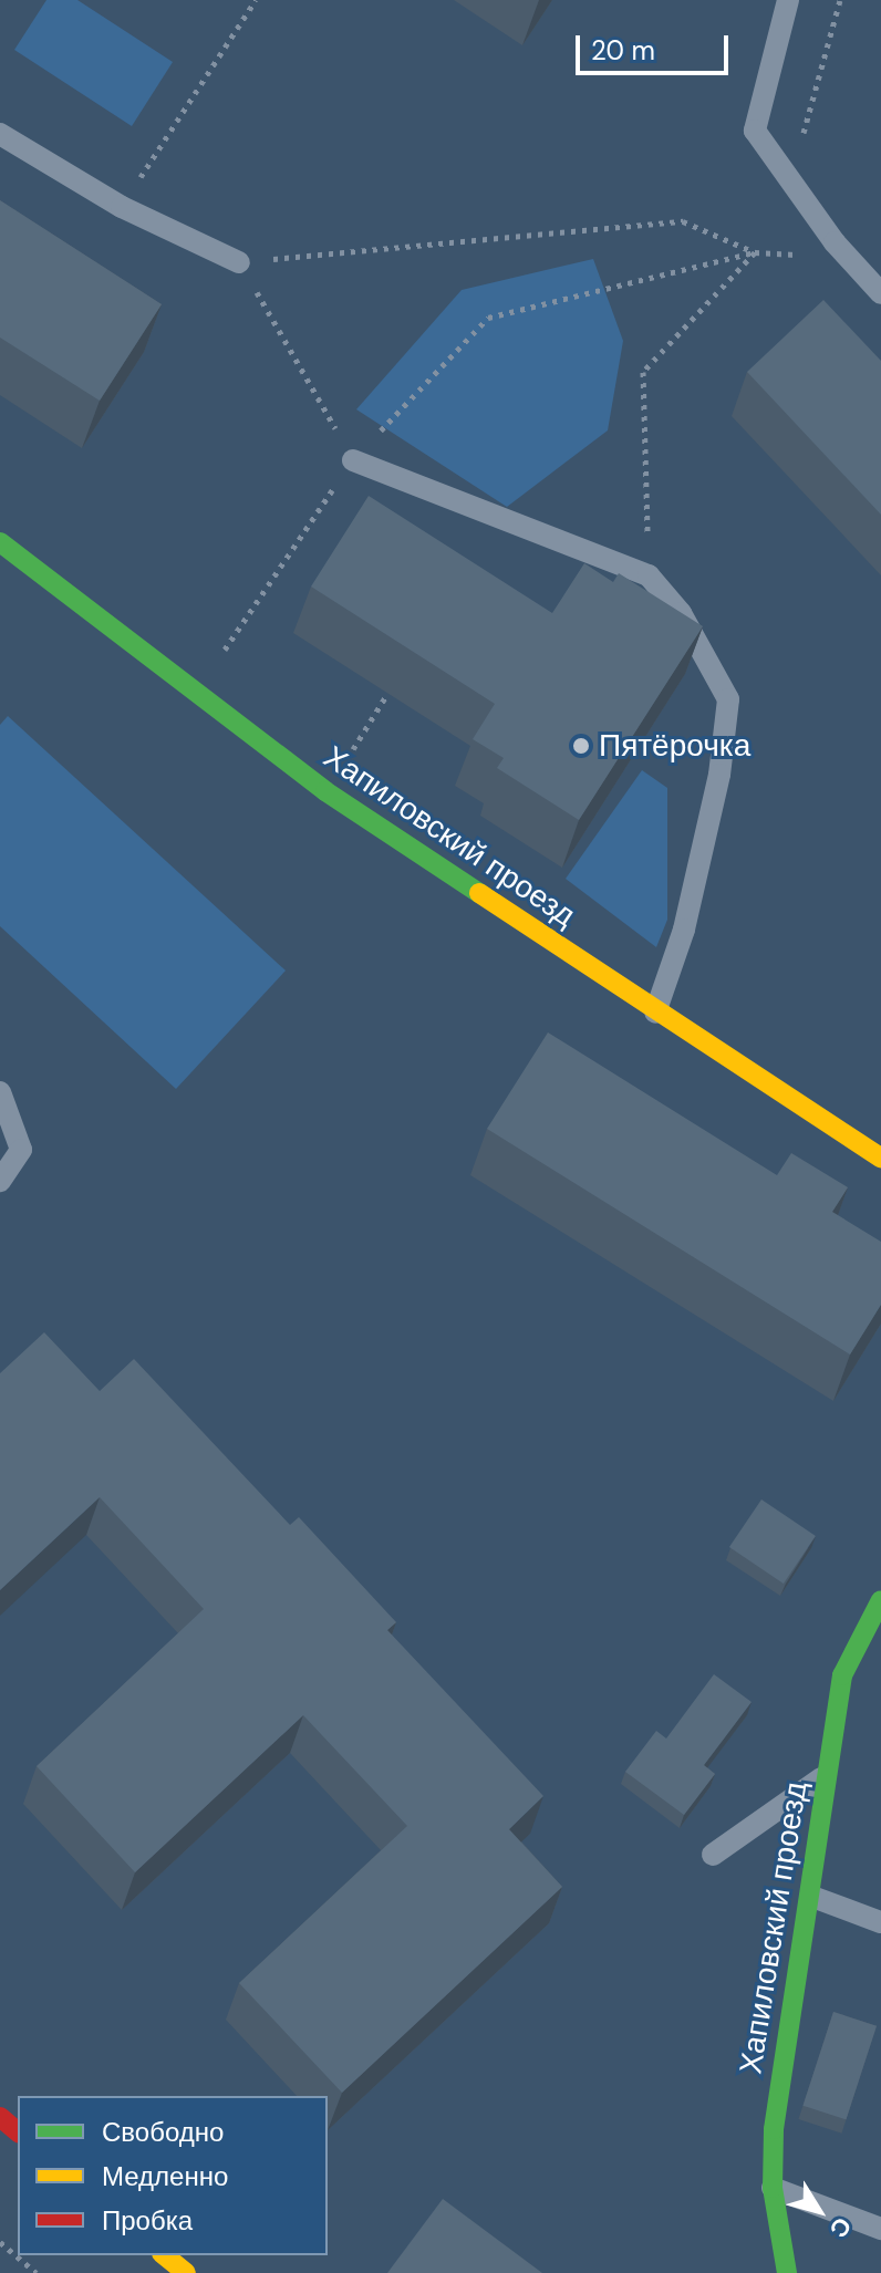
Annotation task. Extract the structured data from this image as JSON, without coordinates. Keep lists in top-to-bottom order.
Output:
{
  "streets": {
    "street": ["Хапиловский проезд"]
  },
  "places": ["Пятёрочка"],
  "legend": ["Свободно", "Медленно", "Пробка"],
  "scale_bar": "20 m",
  "north": "bottom right"
}
